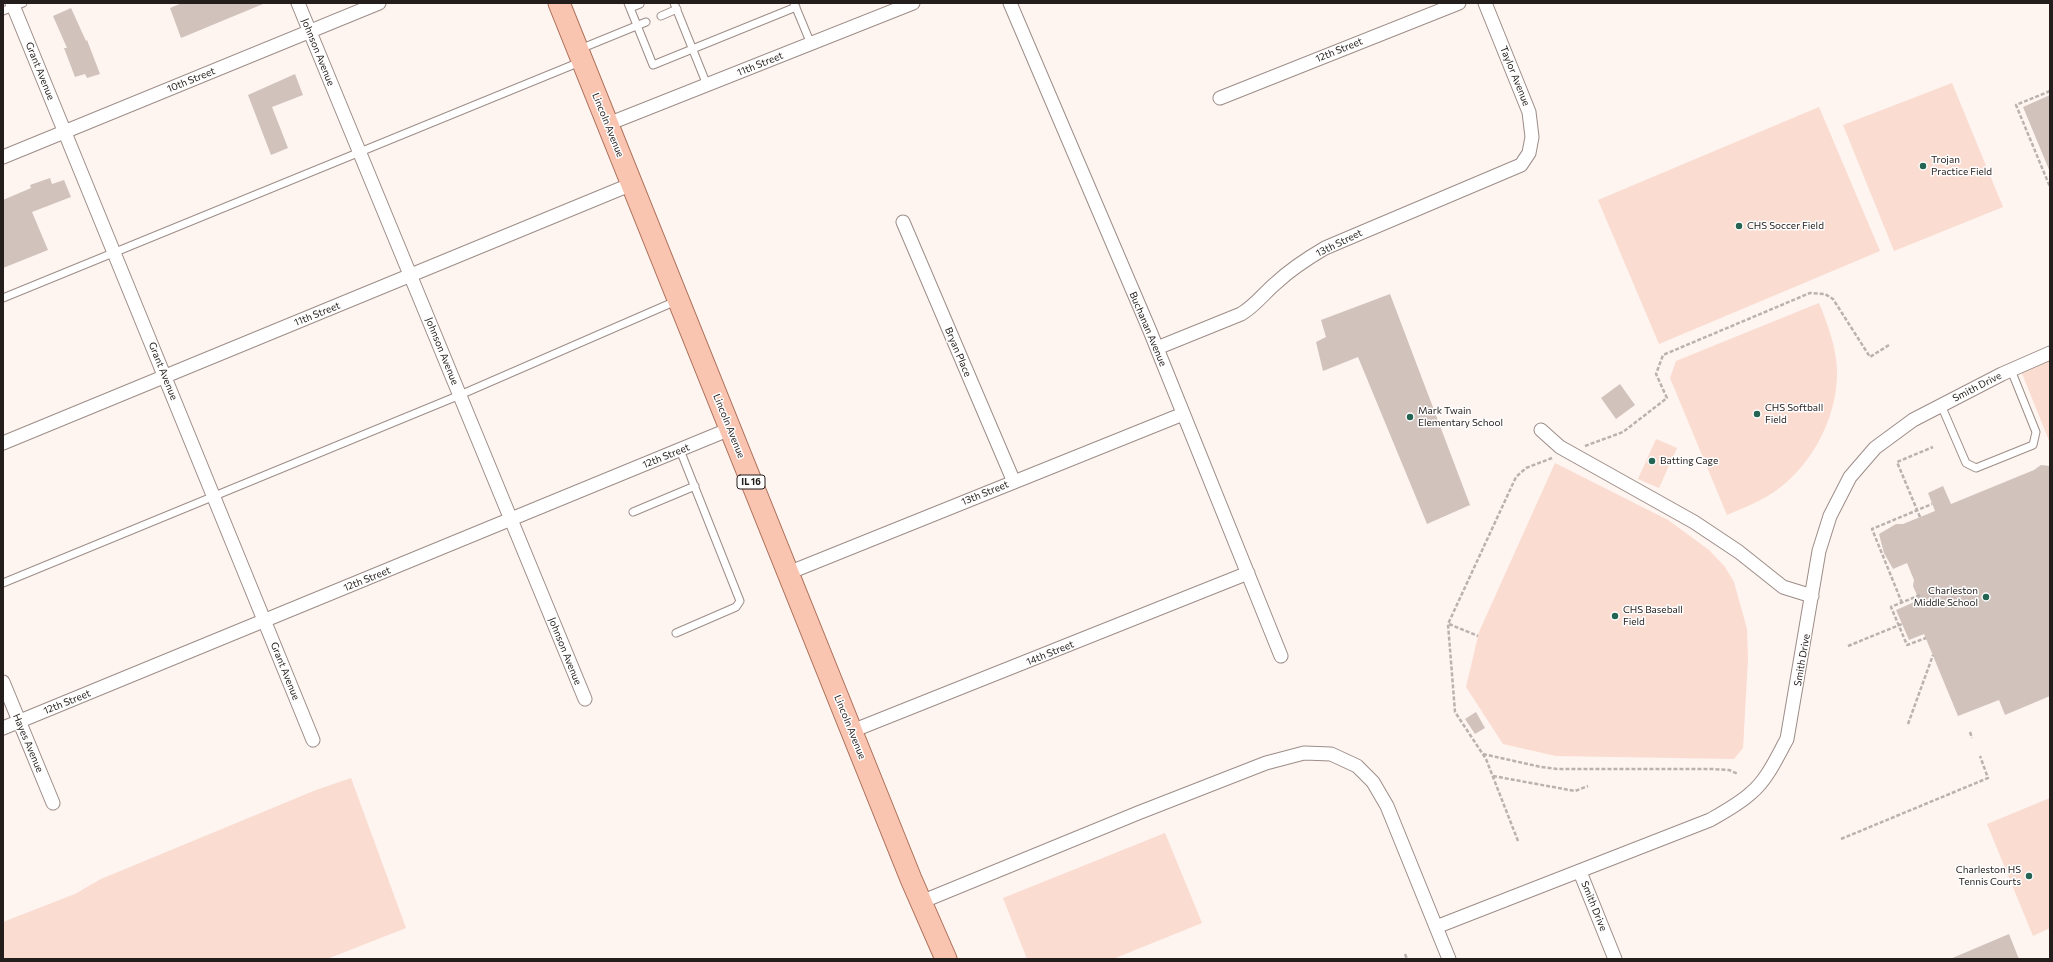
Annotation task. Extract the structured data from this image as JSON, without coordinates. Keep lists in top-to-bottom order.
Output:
{
  "streets": {
    "main road": ["Lincoln Avenue", "IL 16"],
    "street": [
      "12th Street",
      "Johnson Avenue",
      "11th Street",
      "Grant Avenue",
      "Taylor Avenue",
      "10th Street",
      "13th Street",
      "Buchanan Avenue",
      "Bryan Place",
      "Smith Drive",
      "14th Street",
      "Hayes Avenue"
    ]
  },
  "crossings": [
    ["12th Street", "Johnson Avenue"],
    ["12th Street", "Grant Avenue"],
    ["12th Street", "Lincoln Avenue"],
    ["12th Street", "Hayes Avenue"],
    ["Johnson Avenue", "11th Street"],
    ["Johnson Avenue", "10th Street"],
    ["11th Street", "Grant Avenue"],
    ["11th Street", "Lincoln Avenue"],
    ["Grant Avenue", "10th Street"],
    ["Taylor Avenue", "13th Street"],
    ["Lincoln Avenue", "13th Street"],
    ["Lincoln Avenue", "14th Street"],
    ["13th Street", "Buchanan Avenue"],
    ["13th Street", "Bryan Place"],
    ["Buchanan Avenue", "14th Street"]
  ],
  "places": [
    "Trojan Practice Field",
    "CHS Soccer Field",
    "CHS Softball Field",
    "Mark Twain Elementary School",
    "Batting Cage",
    "Charleston Middle School",
    "CHS Baseball Field",
    "Charleston HS Tennis Courts"
  ]
}
